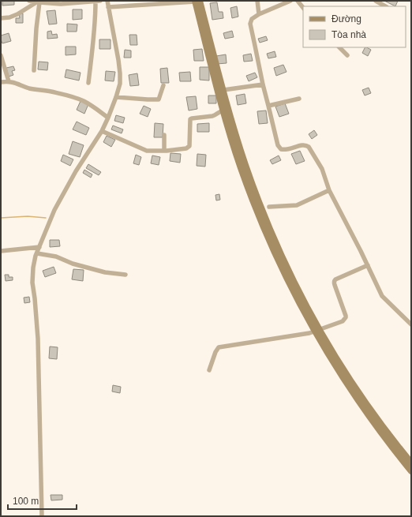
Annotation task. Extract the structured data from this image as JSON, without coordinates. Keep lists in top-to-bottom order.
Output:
{
  "legend": ["Đường", "Tòa nhà"],
  "scale_bar": "100 m"
}
